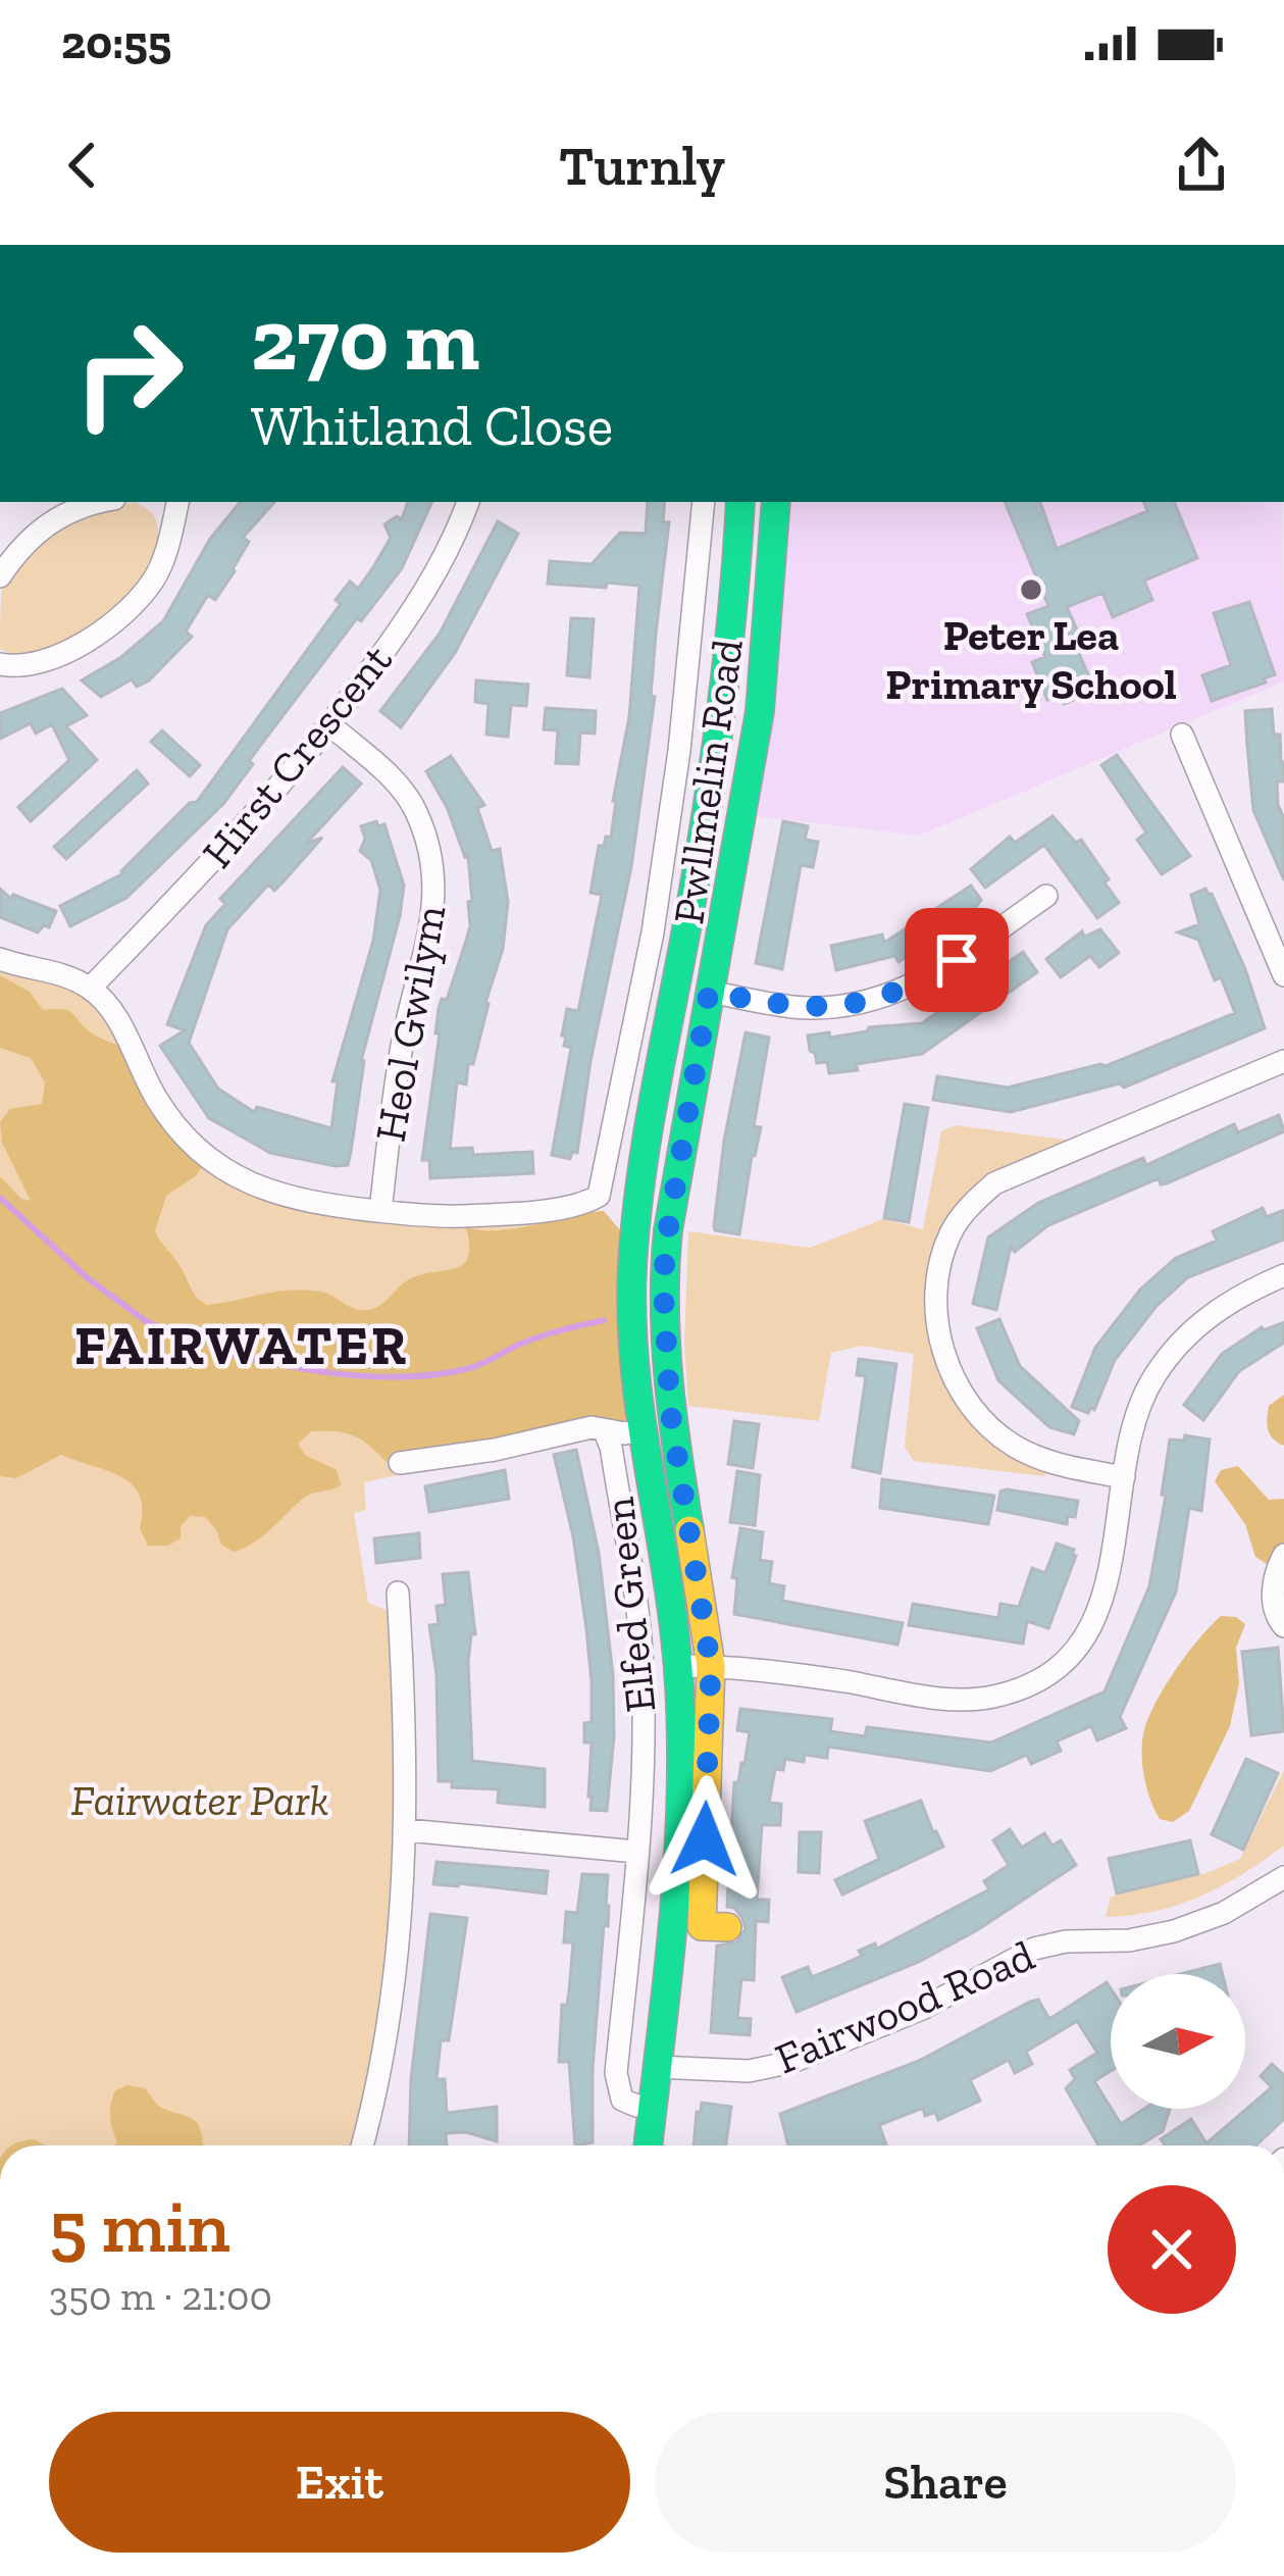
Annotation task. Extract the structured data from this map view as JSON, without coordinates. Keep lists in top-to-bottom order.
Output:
{
  "streets": {
    "street": [
      "Hirst Crescent",
      "Pwllmelin Road",
      "Heol Gwilym",
      "Elfed Green",
      "Fairwood Road"
    ]
  },
  "crossings": [
    ["Hirst Crescent", "Heol Gwilym"],
    ["Pwllmelin Road", "Heol Gwilym"],
    ["Pwllmelin Road", "Elfed Green"],
    ["Pwllmelin Road", "Fairwood Road"]
  ],
  "districts": ["FAIRWATER"],
  "parks": ["Fairwater Park"],
  "places": ["Peter Lea Primary School"],
  "north": "right",
  "page": {
    "status": "20:55",
    "header": "Turnly",
    "turn": ["270 m", "Whitland Close"],
    "heading": ["5 min", "350 m · 21:00"],
    "buttons": ["Exit", "Share"]
  }
}
